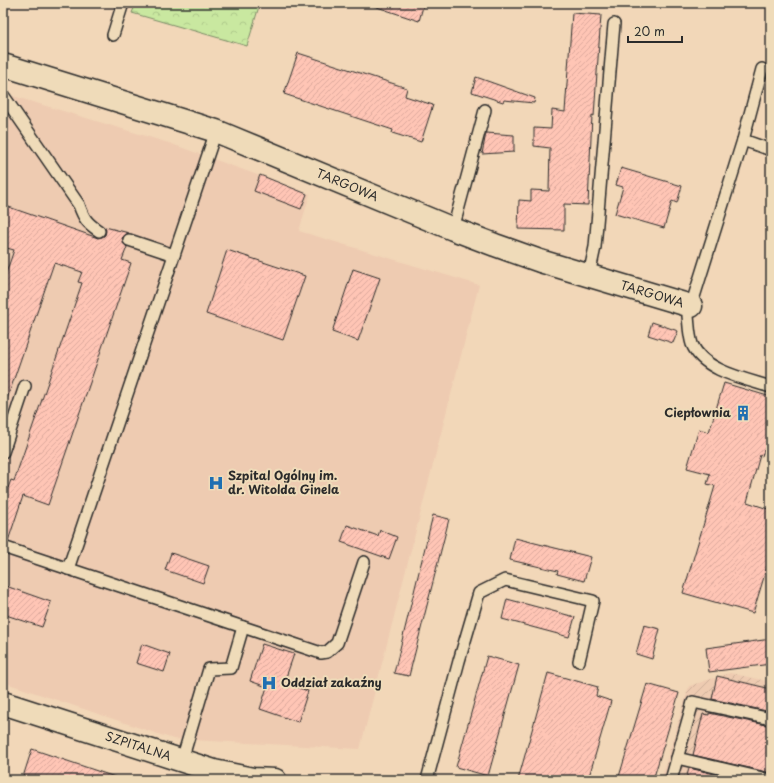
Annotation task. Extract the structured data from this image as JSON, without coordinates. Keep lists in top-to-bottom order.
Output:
{
  "streets": {
    "street": ["TARGOWA", "SZPITALNA"]
  },
  "places": {
    "building": ["Ciepłownia"],
    "hospital": ["Szpital Ogólny im. dr. Witolda Ginela", "Oddział zakaźny"]
  },
  "scale_bar": "20 m"
}
